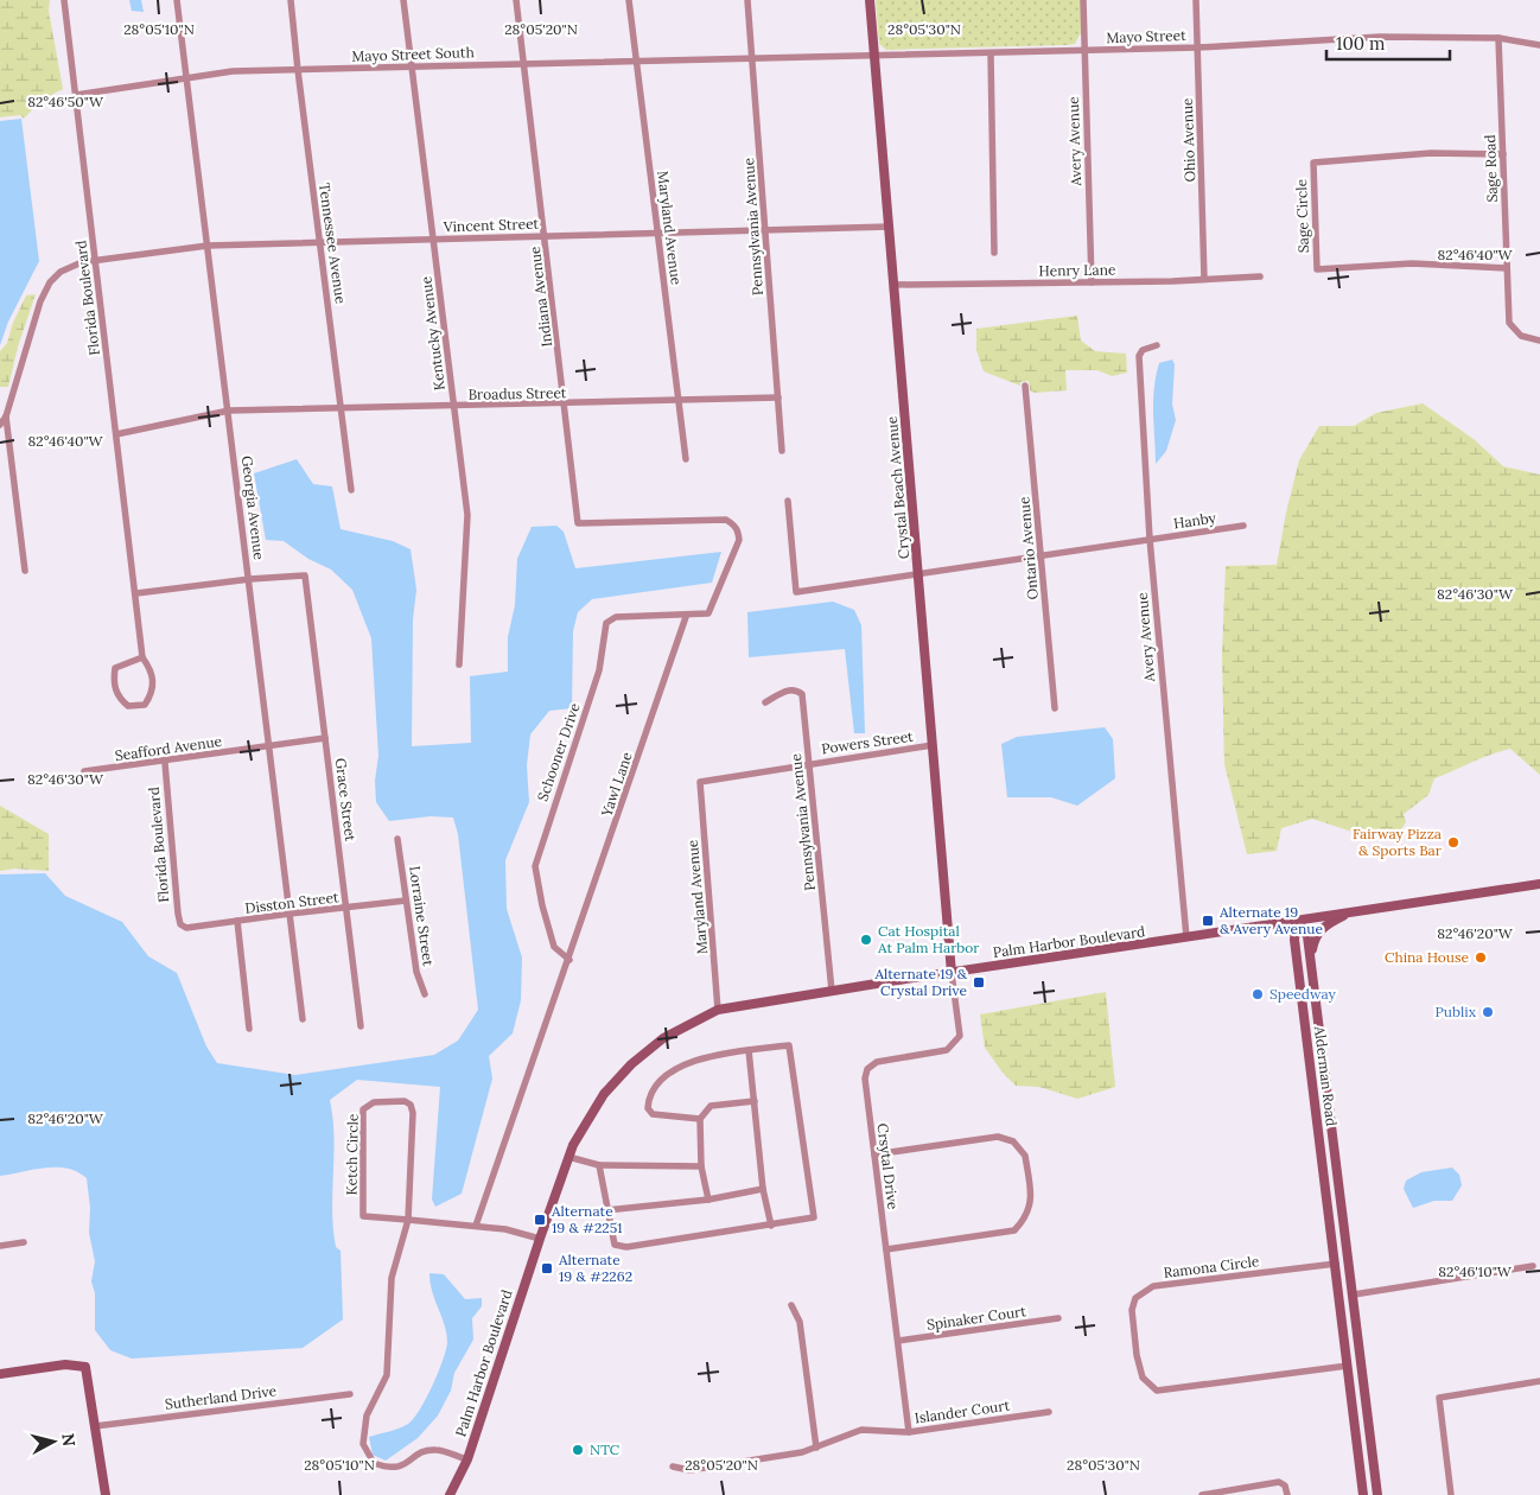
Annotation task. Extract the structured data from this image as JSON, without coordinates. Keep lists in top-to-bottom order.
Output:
{
  "streets": {
    "main road": ["Crystal Beach Avenue", "Palm Harbor Boulevard", "Alderman Road"],
    "street": [
      "Mayo Street",
      "Mayo Street South",
      "Ohio Avenue",
      "Avery Avenue",
      "Sage Road",
      "Sage Circle",
      "Vincent Street",
      "Pennsylvania Avenue",
      "Maryland Avenue",
      "Tennessee Avenue",
      "Henry Lane",
      "Indiana Avenue",
      "Florida Boulevard",
      "Kentucky Avenue",
      "Broadus Street",
      "Georgia Avenue",
      "Hanby",
      "Ontario Avenue",
      "Powers Street",
      "Seafford Avenue",
      "Schooner Drive",
      "Yawl Lane",
      "Grace Street",
      "Disston Street",
      "Lorraine Street",
      "Ketch Circle",
      "Crsytal Drive",
      "Ramona Circle",
      "Spinaker Court",
      "Sutherland Drive",
      "Islander Court"
    ]
  },
  "crossings": [
    ["Mayo Street", "Mayo Street South"],
    ["Mayo Street", "Ohio Avenue"],
    ["Mayo Street", "Avery Avenue"],
    ["Mayo Street", "Sage Road"],
    ["Mayo Street", "Pennsylvania Avenue"],
    ["Mayo Street", "Crystal Beach Avenue"],
    ["Mayo Street South", "Pennsylvania Avenue"],
    ["Mayo Street South", "Maryland Avenue"],
    ["Mayo Street South", "Tennessee Avenue"],
    ["Mayo Street South", "Indiana Avenue"],
    ["Mayo Street South", "Florida Boulevard"],
    ["Mayo Street South", "Kentucky Avenue"],
    ["Mayo Street South", "Georgia Avenue"],
    ["Ohio Avenue", "Henry Lane"],
    ["Avery Avenue", "Henry Lane"],
    ["Avery Avenue", "Hanby"],
    ["Avery Avenue", "Palm Harbor Boulevard"],
    ["Sage Road", "Sage Circle"],
    ["Vincent Street", "Pennsylvania Avenue"],
    ["Vincent Street", "Maryland Avenue"],
    ["Vincent Street", "Tennessee Avenue"],
    ["Vincent Street", "Indiana Avenue"],
    ["Vincent Street", "Florida Boulevard"],
    ["Vincent Street", "Kentucky Avenue"],
    ["Vincent Street", "Crystal Beach Avenue"],
    ["Vincent Street", "Georgia Avenue"],
    ["Pennsylvania Avenue", "Broadus Street"],
    ["Pennsylvania Avenue", "Powers Street"],
    ["Pennsylvania Avenue", "Palm Harbor Boulevard"],
    ["Maryland Avenue", "Broadus Street"],
    ["Maryland Avenue", "Powers Street"],
    ["Maryland Avenue", "Palm Harbor Boulevard"],
    ["Tennessee Avenue", "Broadus Street"],
    ["Henry Lane", "Crystal Beach Avenue"],
    ["Indiana Avenue", "Broadus Street"],
    ["Indiana Avenue", "Schooner Drive"],
    ["Indiana Avenue", "Yawl Lane"],
    ["Florida Boulevard", "Broadus Street"],
    ["Florida Boulevard", "Seafford Avenue"],
    ["Florida Boulevard", "Disston Street"],
    ["Kentucky Avenue", "Broadus Street"],
    ["Broadus Street", "Georgia Avenue"],
    ["Crystal Beach Avenue", "Hanby"],
    ["Crystal Beach Avenue", "Powers Street"],
    ["Crystal Beach Avenue", "Palm Harbor Boulevard"],
    ["Crystal Beach Avenue", "Crsytal Drive"],
    ["Georgia Avenue", "Seafford Avenue"],
    ["Georgia Avenue", "Grace Street"],
    ["Georgia Avenue", "Disston Street"],
    ["Hanby", "Ontario Avenue"],
    ["Seafford Avenue", "Grace Street"],
    ["Schooner Drive", "Yawl Lane"],
    ["Yawl Lane", "Ketch Circle"],
    ["Grace Street", "Disston Street"],
    ["Disston Street", "Lorraine Street"],
    ["Palm Harbor Boulevard", "Alderman Road"],
    ["Palm Harbor Boulevard", "Ketch Circle"],
    ["Palm Harbor Boulevard", "Crsytal Drive"],
    ["Alderman Road", "Ramona Circle"],
    ["Crsytal Drive", "Spinaker Court"],
    ["Crsytal Drive", "Islander Court"]
  ],
  "places": {
    "other": [
      "Fairway Pizza & Sports Bar",
      "Cat Hospital At Palm Harbor",
      "China House",
      "Speedway",
      "Publix",
      "NTC"
    ],
    "transit": [
      "Alternate 19 & Avery Avenue",
      "Alternate 19 & Crystal Drive",
      "Alternate 19 & #2251",
      "Alternate 19 & #2262"
    ]
  },
  "scale_bar": "100 m",
  "north": "right",
  "coordinates": [
    "28°05'10\"N",
    "28°05'20\"N",
    "28°05'30\"N",
    "82°46'50\"W",
    "82°46'40\"W",
    "82°46'30\"W",
    "82°46'20\"W",
    "82°46'10\"W"
  ]
}
